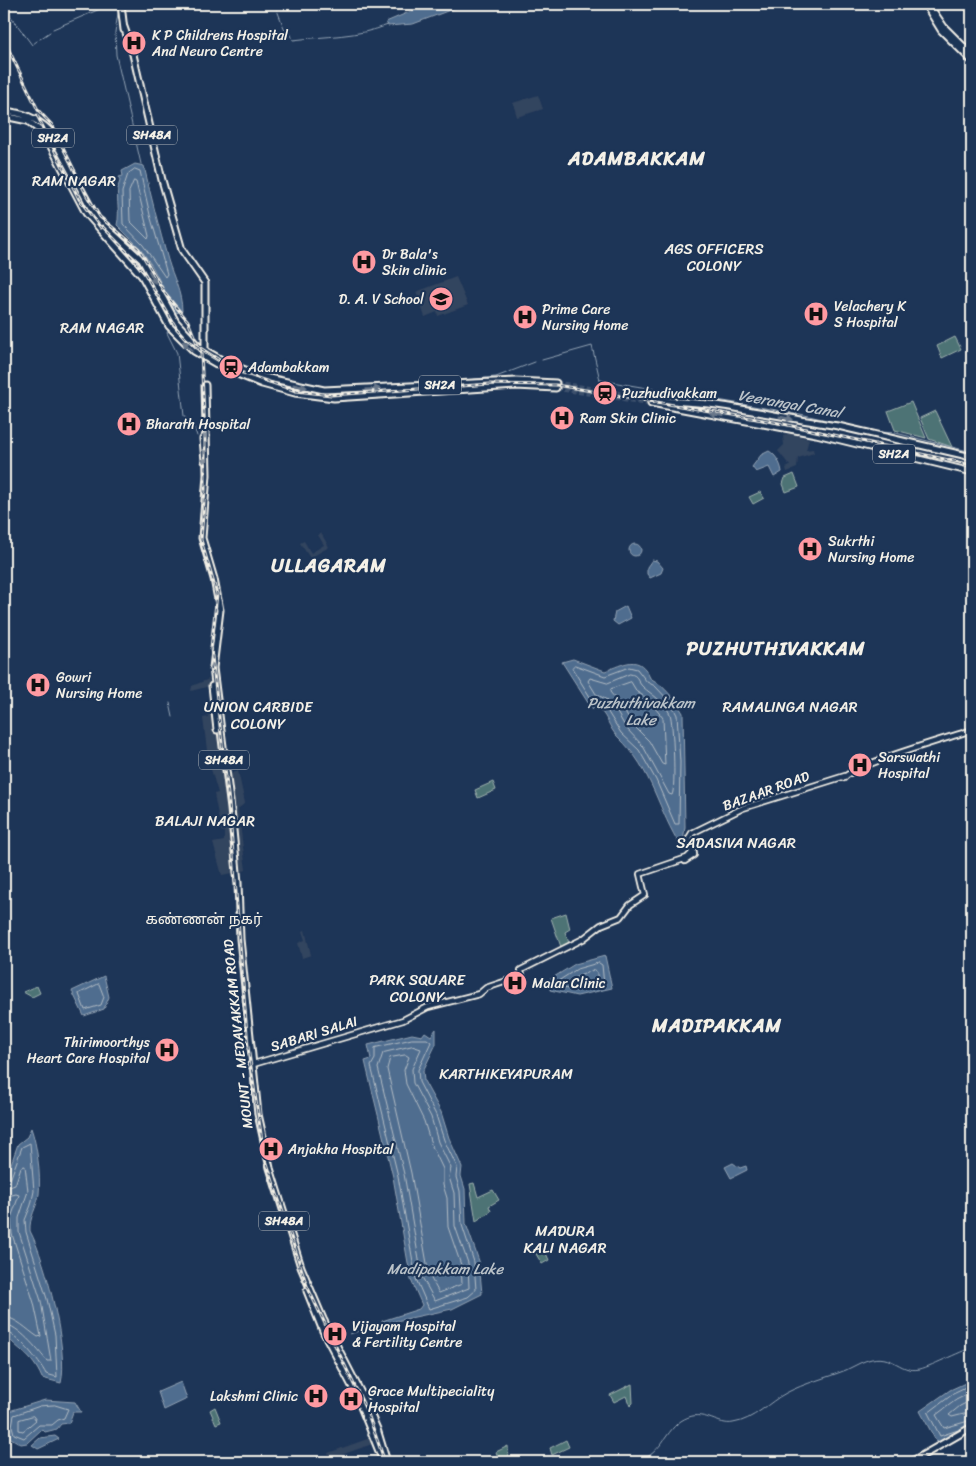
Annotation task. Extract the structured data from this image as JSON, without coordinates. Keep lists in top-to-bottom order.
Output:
{
  "streets": {
    "main road": [
      "SH48A",
      "SH2A",
      "BAZAAR ROAD",
      "MOUNT - MEDAVAKKAM ROAD",
      "SABARI SALAI"
    ]
  },
  "crossings": [
    ["SH48A", "SH2A"],
    ["BAZAAR ROAD", "SABARI SALAI"],
    ["MOUNT - MEDAVAKKAM ROAD", "SABARI SALAI"]
  ],
  "districts": [
    "ADAMBAKKAM",
    "RAM NAGAR",
    "AGS OFFICERS COLONY",
    "RAM NAGAR",
    "ULLAGARAM",
    "PUZHUTHIVAKKAM",
    "UNION CARBIDE COLONY",
    "RAMALINGA NAGAR",
    "BALAJI NAGAR",
    "SADASIVA NAGAR",
    "கண்ணன் நகர்",
    "PARK SQUARE COLONY",
    "MADIPAKKAM",
    "KARTHIKEYAPURAM",
    "MADURA KALI NAGAR"
  ],
  "water": ["Veerangal Canal", "Puzhuthivakkam Lake", "Madipakkam Lake"],
  "places": {
    "hospital": [
      "K P Childrens Hospital And Neuro Centre",
      "Dr Bala's Skin clinic",
      "Velachery K S Hospital",
      "Prime Care Nursing Home",
      "Ram Skin Clinic",
      "Bharath Hospital",
      "Sukrthi Nursing Home",
      "Gowri Nursing Home",
      "Sarswathi Hospital",
      "Malar Clinic",
      "Thirimoorthys Heart Care Hospital",
      "Anjakha Hospital",
      "Vijayam Hospital & Fertility Centre",
      "Lakshmi Clinic",
      "Grace Multipeciality Hospital"
    ],
    "school or university": ["D. A. V School"],
    "station": ["Adambakkam", "Puzhudivakkam"]
  }
}
